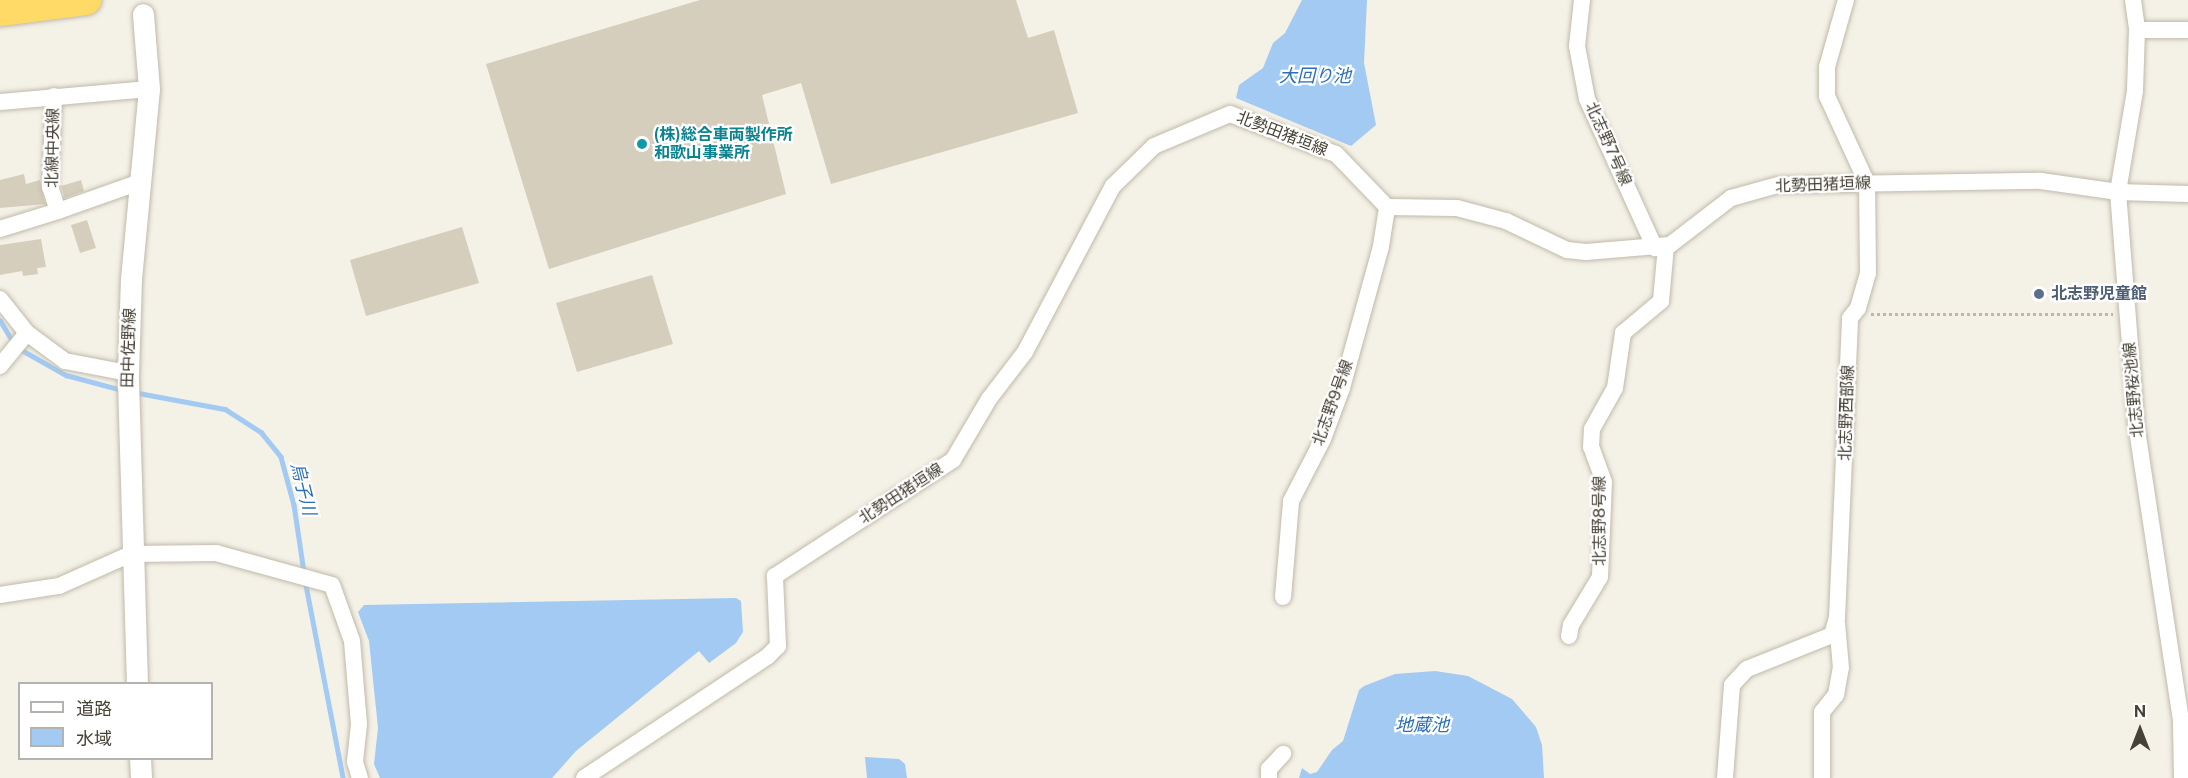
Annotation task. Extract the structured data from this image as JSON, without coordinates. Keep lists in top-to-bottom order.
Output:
{
  "streets": {
    "street": [
      "北勢田猪垣線",
      "北志野7号線",
      "北線中央線",
      "田中佐野線",
      "北志野桜池線",
      "北志野9号線",
      "北志野西部線",
      "北志野8号線"
    ]
  },
  "crossings": [
    ["北勢田猪垣線", "北志野7号線"],
    ["北勢田猪垣線", "北志野桜池線"],
    ["北勢田猪垣線", "北志野9号線"],
    ["北勢田猪垣線", "北志野西部線"],
    ["北勢田猪垣線", "北志野8号線"],
    ["北志野7号線", "北志野8号線"]
  ],
  "water": ["大回り池", "烏子川", "地蔵池"],
  "places": ["(株)総合車両製作所 和歌山事業所", "北志野児童館"],
  "legend": ["道路", "水域"],
  "north": "top"
}
